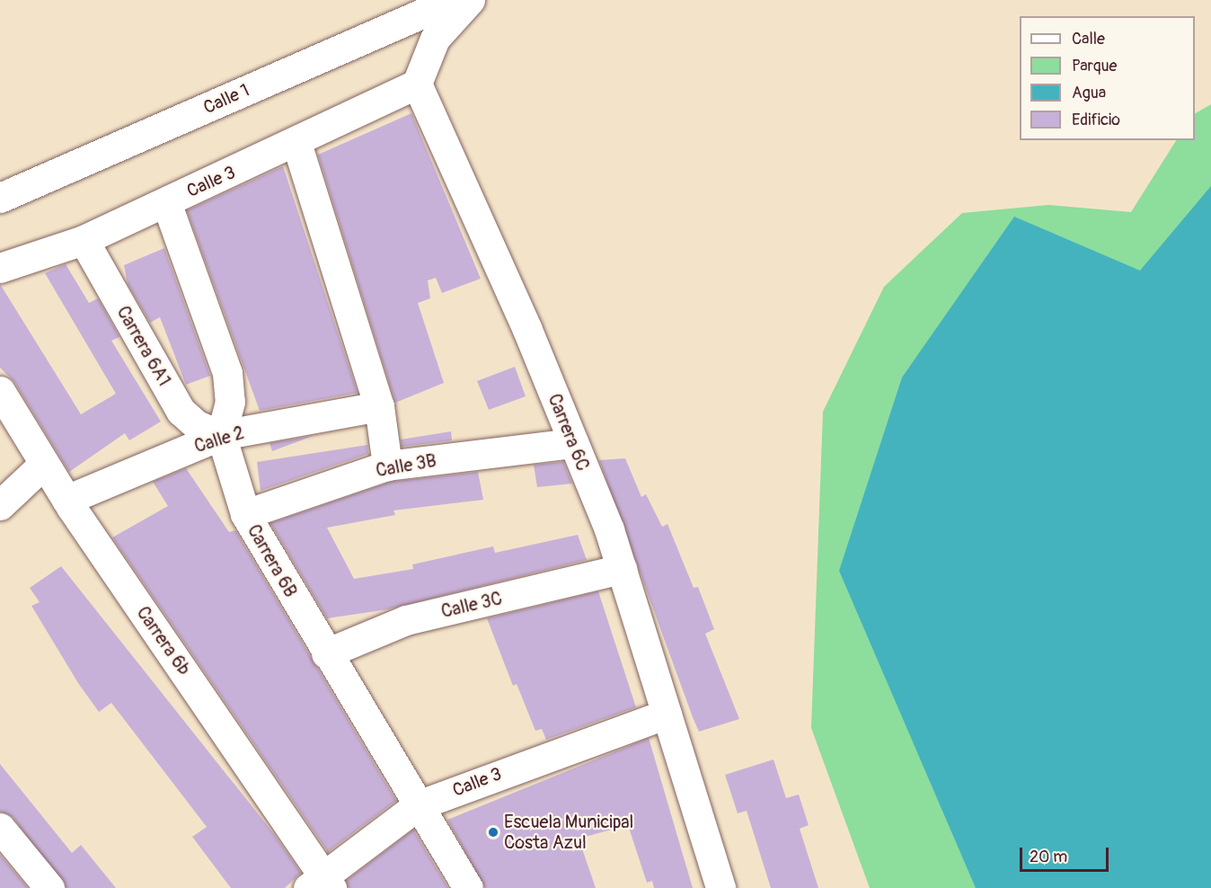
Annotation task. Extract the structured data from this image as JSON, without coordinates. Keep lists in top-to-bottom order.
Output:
{
  "streets": {
    "street": [
      "Calle 1",
      "Calle 3",
      "Carrera 6A1",
      "Carrera 6C",
      "Calle 2",
      "Calle 3B",
      "Carrera 6B",
      "Calle 3C",
      "Carrera 6b"
    ]
  },
  "crossings": [
    ["Calle 3", "Carrera 6A1"],
    ["Calle 3", "Carrera 6C"],
    ["Calle 3", "Carrera 6B"],
    ["Calle 3", "Carrera 6b"],
    ["Carrera 6A1", "Calle 2"],
    ["Carrera 6A1", "Carrera 6B"],
    ["Carrera 6C", "Calle 3B"],
    ["Carrera 6C", "Calle 3C"],
    ["Calle 2", "Carrera 6B"],
    ["Calle 2", "Carrera 6b"],
    ["Calle 3B", "Carrera 6B"],
    ["Carrera 6B", "Calle 3C"]
  ],
  "places": ["Escuela Municipal Costa Azul"],
  "legend": [
    "Calle",
    "Parque",
    "Agua",
    "Edificio"
  ],
  "scale_bar": "20 m"
}
